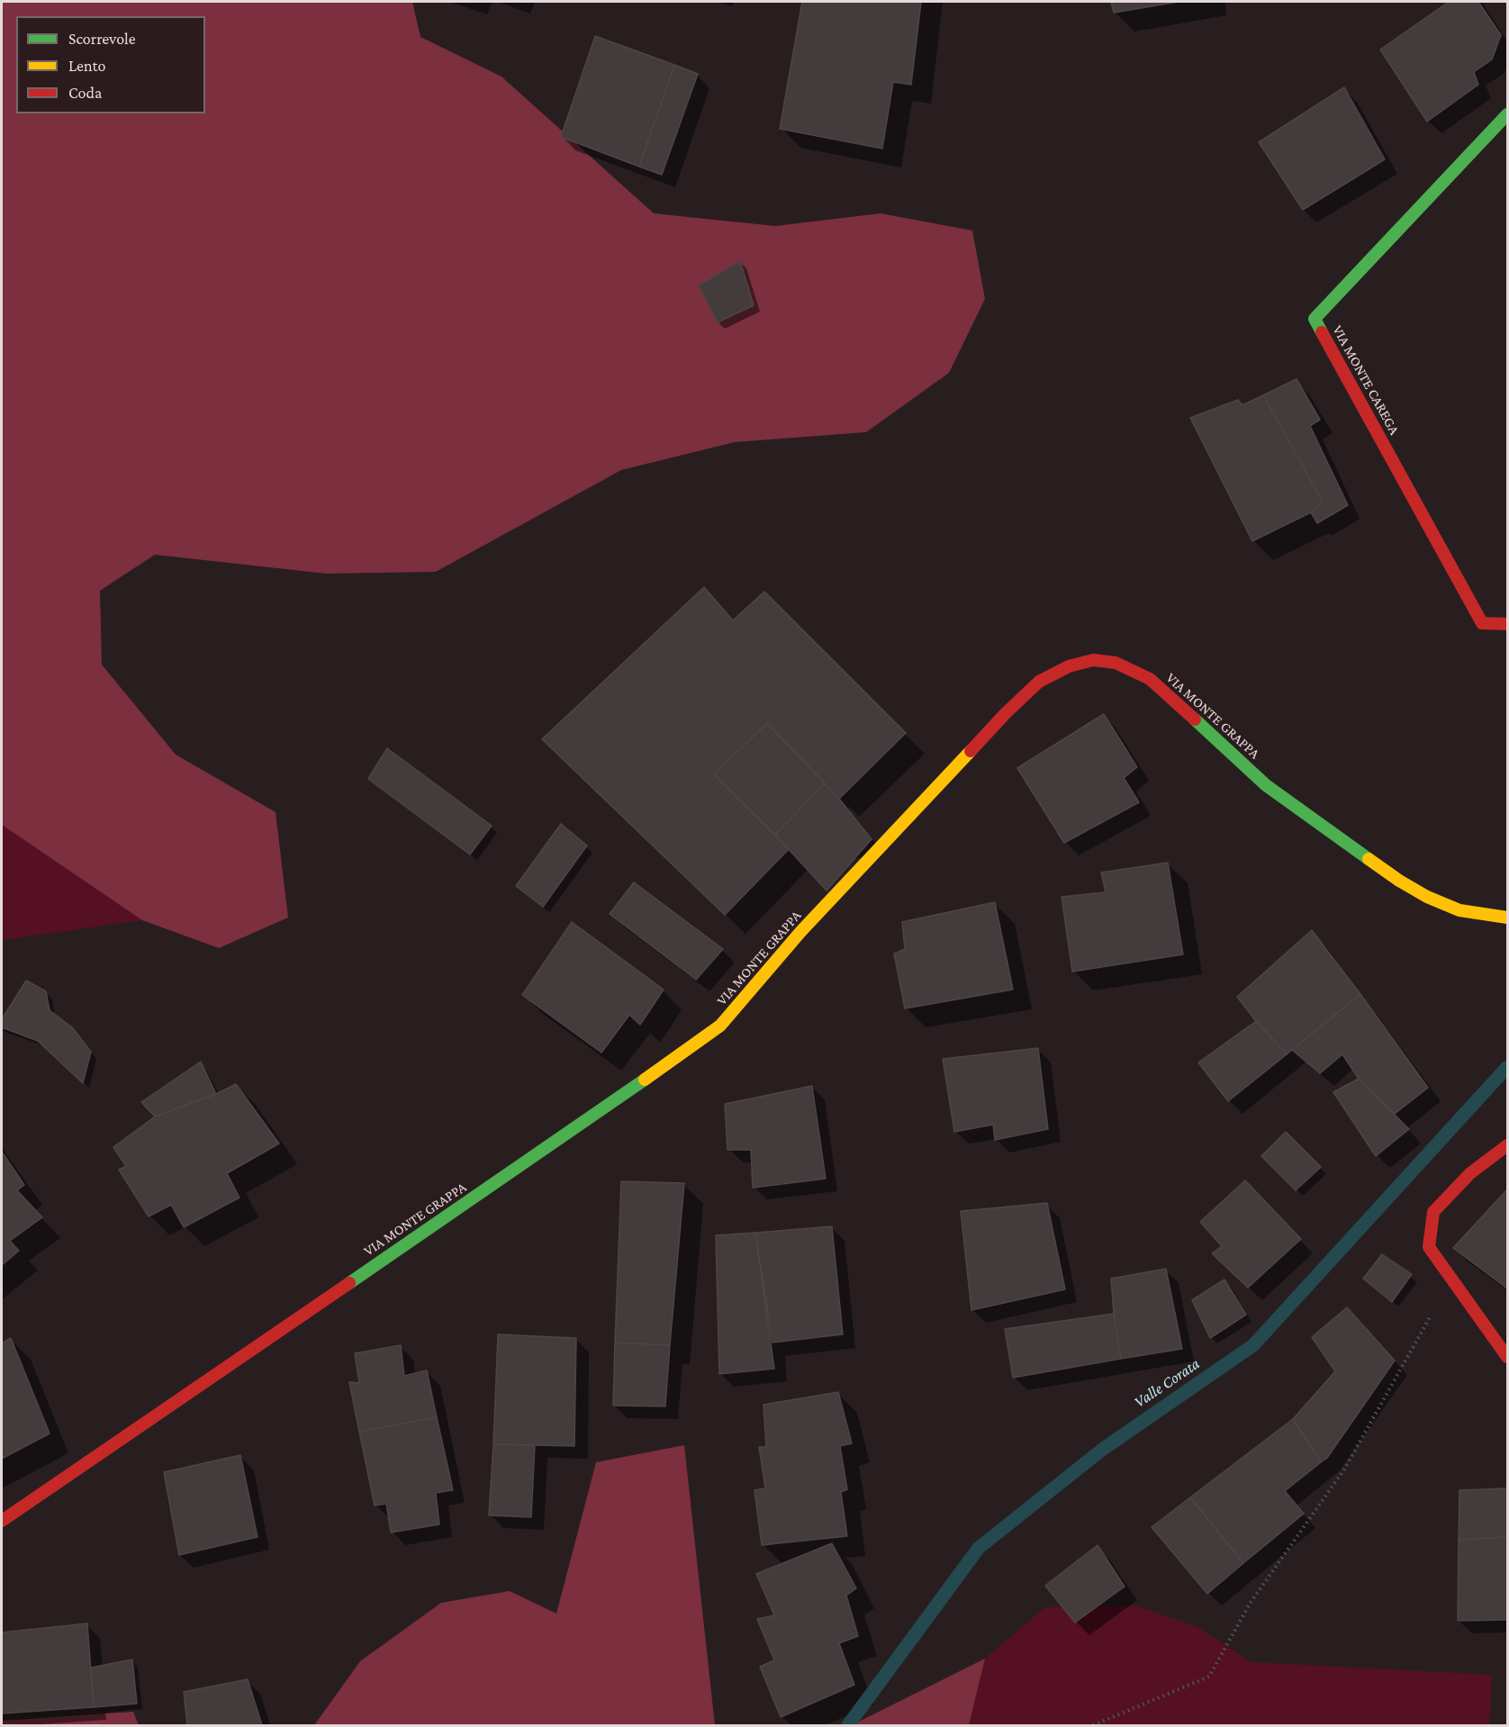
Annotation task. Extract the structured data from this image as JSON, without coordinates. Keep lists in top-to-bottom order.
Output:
{
  "streets": {
    "street": ["VIA MONTE CAREGA", "VIA MONTE GRAPPA"]
  },
  "water": ["Valle Corata"],
  "legend": ["Scorrevole", "Lento", "Coda"]
}
